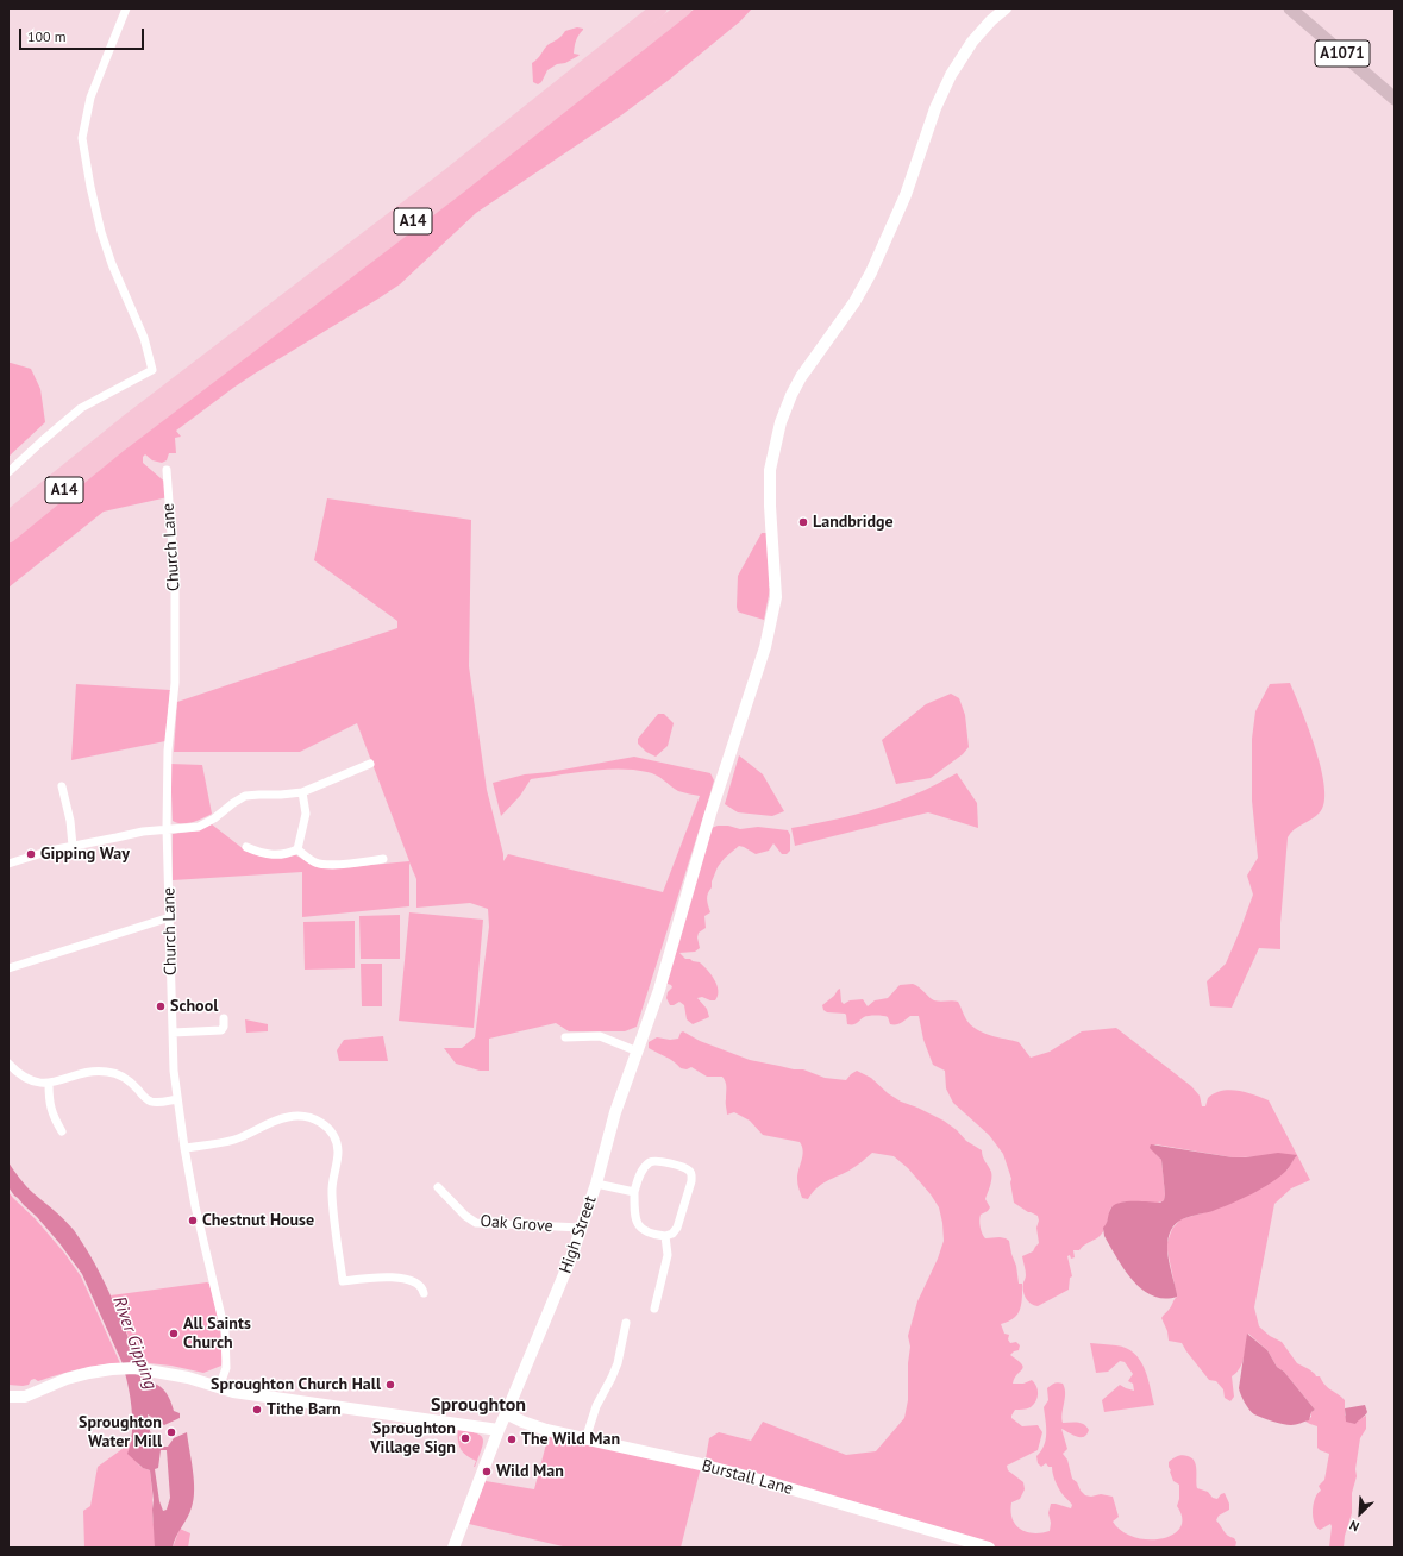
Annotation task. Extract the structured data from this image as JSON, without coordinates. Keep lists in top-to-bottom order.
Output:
{
  "streets": {
    "highway": ["A14"],
    "main road": ["A1071", "High Street", "Burstall Lane"],
    "street": ["Church Lane", "Oak Grove"]
  },
  "crossings": [
    ["Oak Grove", "High Street"],
    ["High Street", "Burstall Lane"]
  ],
  "districts": ["Sproughton"],
  "water": ["River Gipping"],
  "places": [
    "Landbridge",
    "Gipping Way",
    "School",
    "Chestnut House",
    "All Saints Church",
    "Sproughton Church Hall",
    "Tithe Barn",
    "Sproughton Water Mill",
    "Sproughton Village Sign",
    "The Wild Man",
    "Wild Man"
  ],
  "scale_bar": "100 m",
  "north": "bottom left"
}
